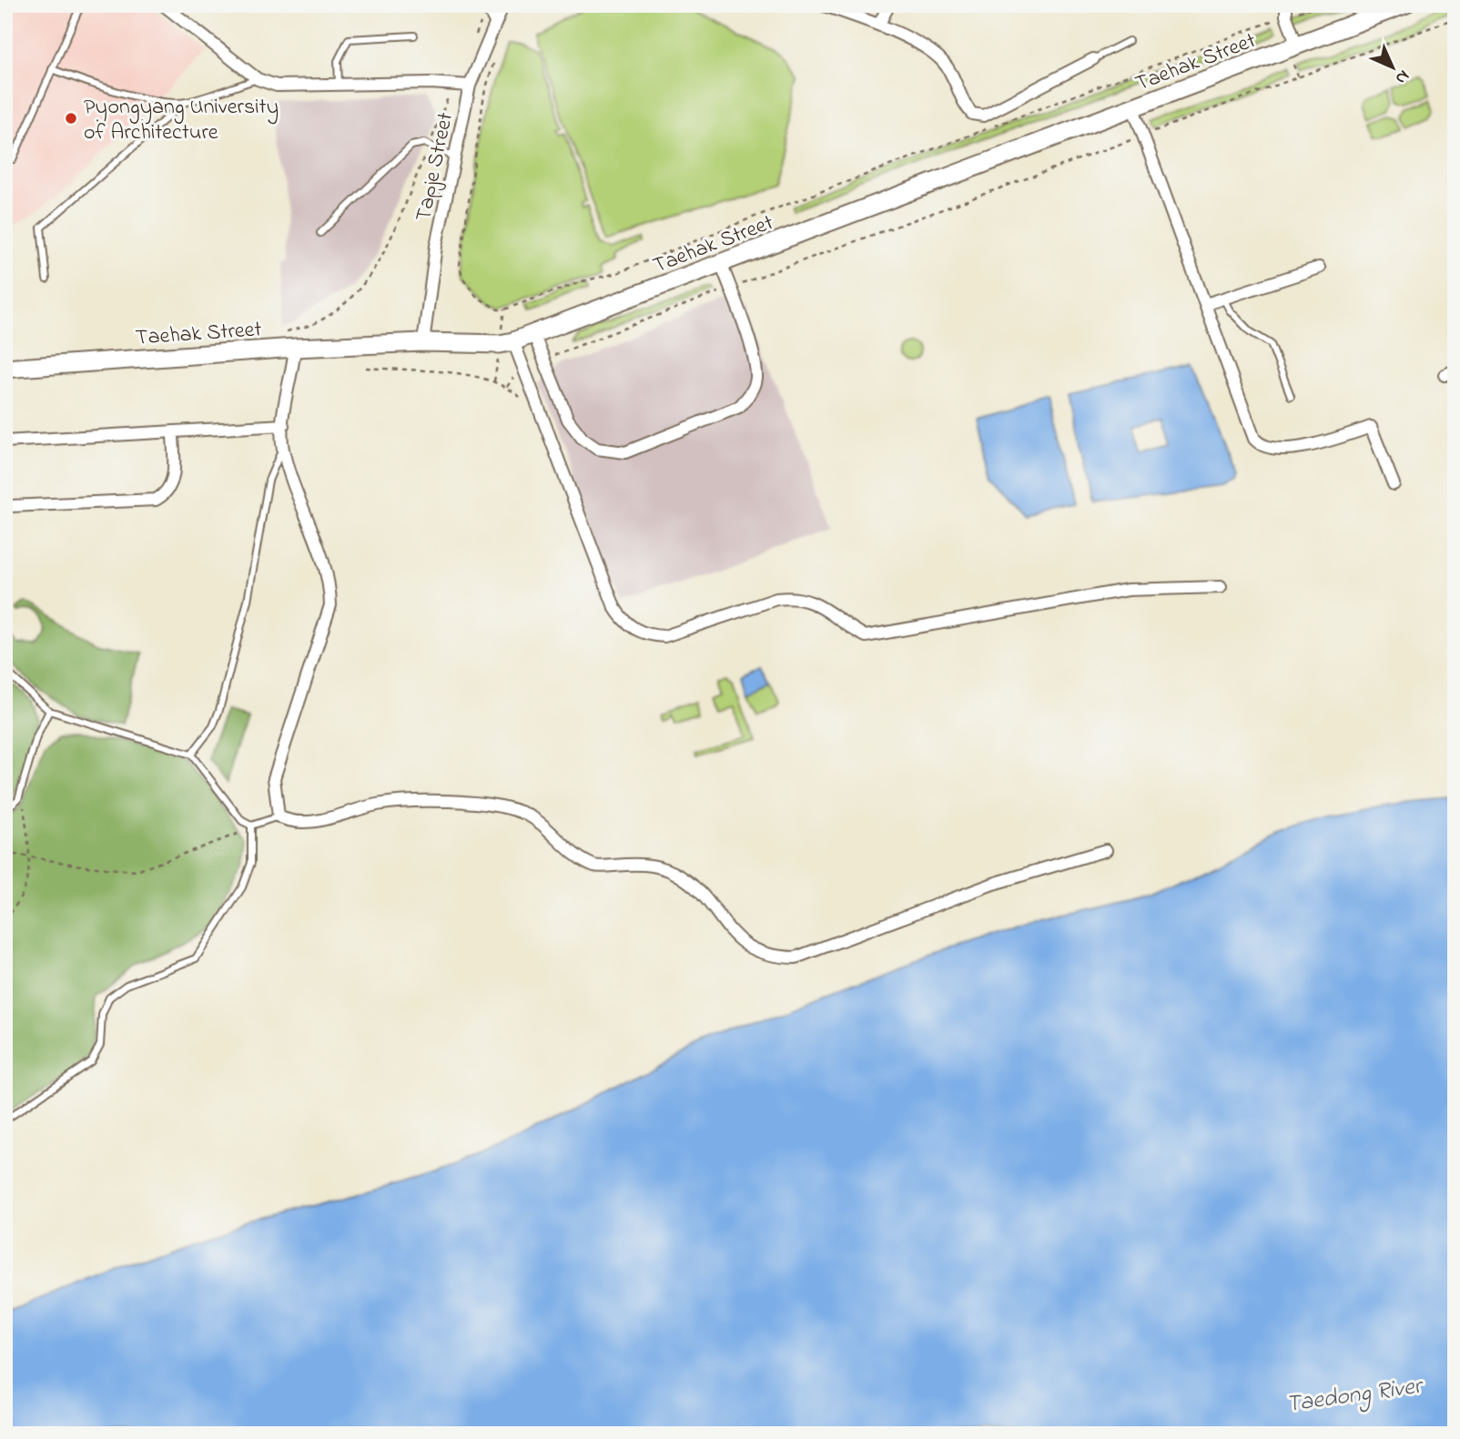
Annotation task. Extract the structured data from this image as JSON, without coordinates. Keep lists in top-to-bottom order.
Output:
{
  "streets": {
    "main road": ["Taehak Street"],
    "street": ["Tapje Street"]
  },
  "crossings": [
    ["Taehak Street", "Tapje Street"]
  ],
  "water": ["Taedong River"],
  "places": ["Pyongyang University of Architecture"],
  "north": "bottom right"
}
